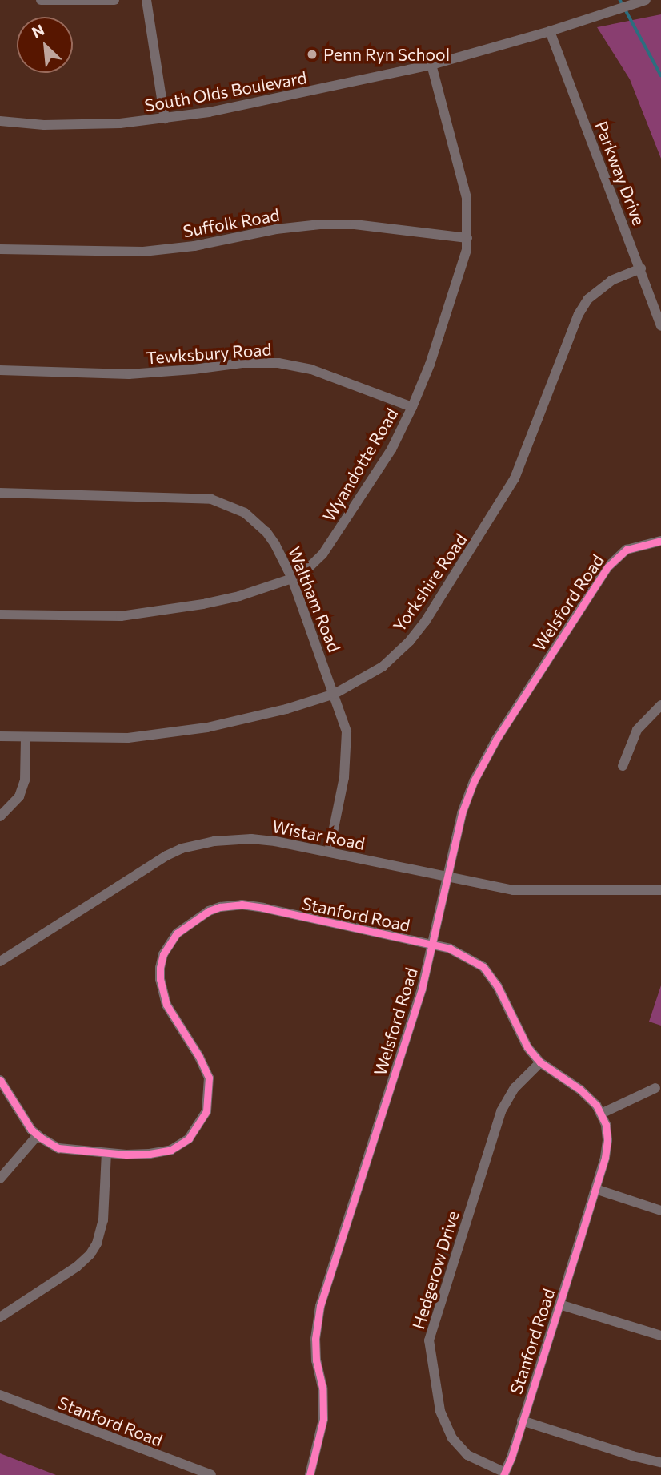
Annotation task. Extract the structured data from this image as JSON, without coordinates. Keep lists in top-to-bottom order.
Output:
{
  "streets": {
    "street": [
      "South Olds Boulevard",
      "Parkway Drive",
      "Suffolk Road",
      "Tewksbury Road",
      "Wyandotte Road",
      "Yorkshire Road",
      "Waltham Road",
      "Welsford Road",
      "Wistar Road",
      "Stanford Road",
      "Hedgerow Drive"
    ]
  },
  "crossings": [
    ["South Olds Boulevard", "Parkway Drive"],
    ["South Olds Boulevard", "Wyandotte Road"],
    ["Parkway Drive", "Yorkshire Road"],
    ["Suffolk Road", "Wyandotte Road"],
    ["Tewksbury Road", "Wyandotte Road"],
    ["Wyandotte Road", "Waltham Road"],
    ["Yorkshire Road", "Waltham Road"],
    ["Waltham Road", "Wistar Road"],
    ["Welsford Road", "Wistar Road"],
    ["Welsford Road", "Stanford Road"],
    ["Stanford Road", "Hedgerow Drive"]
  ],
  "places": ["Penn Ryn School"],
  "north": "top left"
}
